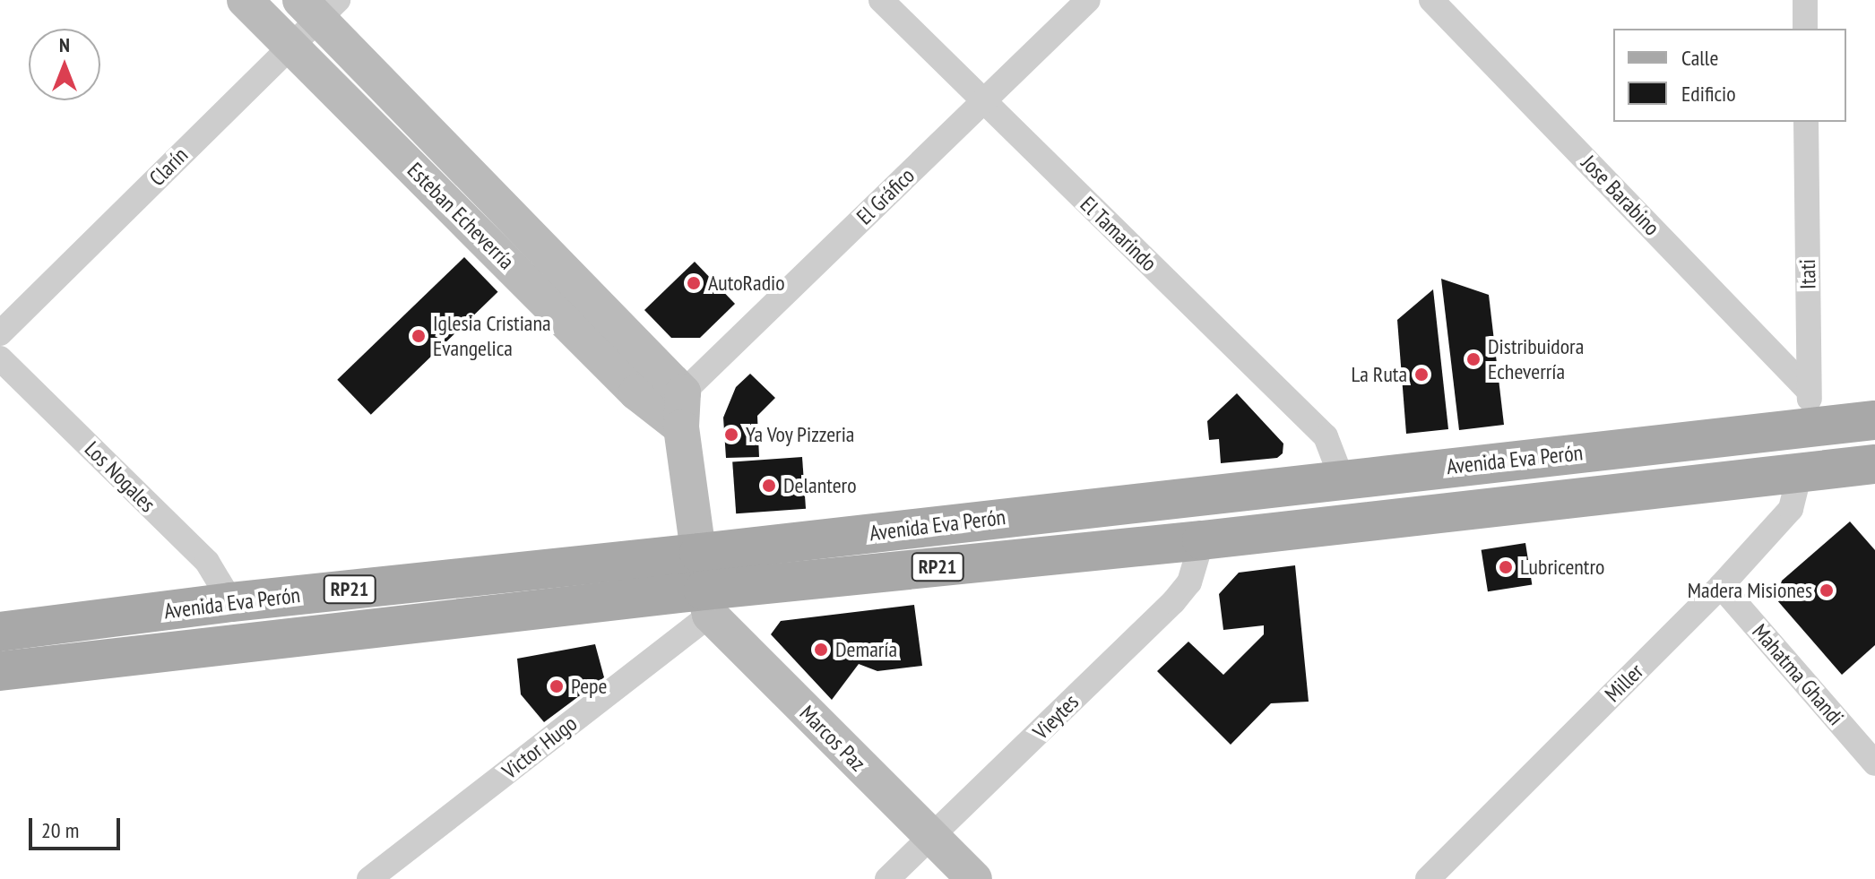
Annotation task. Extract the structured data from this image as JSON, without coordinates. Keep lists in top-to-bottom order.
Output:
{
  "streets": {
    "main road": [
      "Esteban Echeverría",
      "Avenida Eva Perón",
      "RP21",
      "Marcos Paz"
    ],
    "street": [
      "Clarín",
      "Jose Barabino",
      "El Gráfico",
      "El Tamarindo",
      "Itati",
      "Los Nogales",
      "Mahatma Ghandi",
      "Miller",
      "Vieytes",
      "Victor Hugo"
    ]
  },
  "crossings": [
    ["Clarín", "Esteban Echeverría"],
    ["Jose Barabino", "Itati"],
    ["El Gráfico", "Esteban Echeverría"],
    ["El Gráfico", "El Tamarindo"],
    ["El Tamarindo", "Avenida Eva Perón"],
    ["Itati", "Avenida Eva Perón"],
    ["Avenida Eva Perón", "Los Nogales"],
    ["Avenida Eva Perón", "Miller"],
    ["Avenida Eva Perón", "Vieytes"],
    ["Avenida Eva Perón", "Marcos Paz"],
    ["Avenida Eva Perón", "Victor Hugo"],
    ["Mahatma Ghandi", "Miller"],
    ["Vieytes", "Marcos Paz"],
    ["Marcos Paz", "Victor Hugo"]
  ],
  "places": [
    "AutoRadio",
    "Iglesia Cristiana Evangelica",
    "Distribuidora Echeverría",
    "La Ruta",
    "Ya Voy Pizzeria",
    "Delantero",
    "Lubricentro",
    "Madera Misiones",
    "Demaría",
    "Pepe"
  ],
  "legend": ["Calle", "Edificio"],
  "scale_bar": "20 m",
  "north": "top"
}
